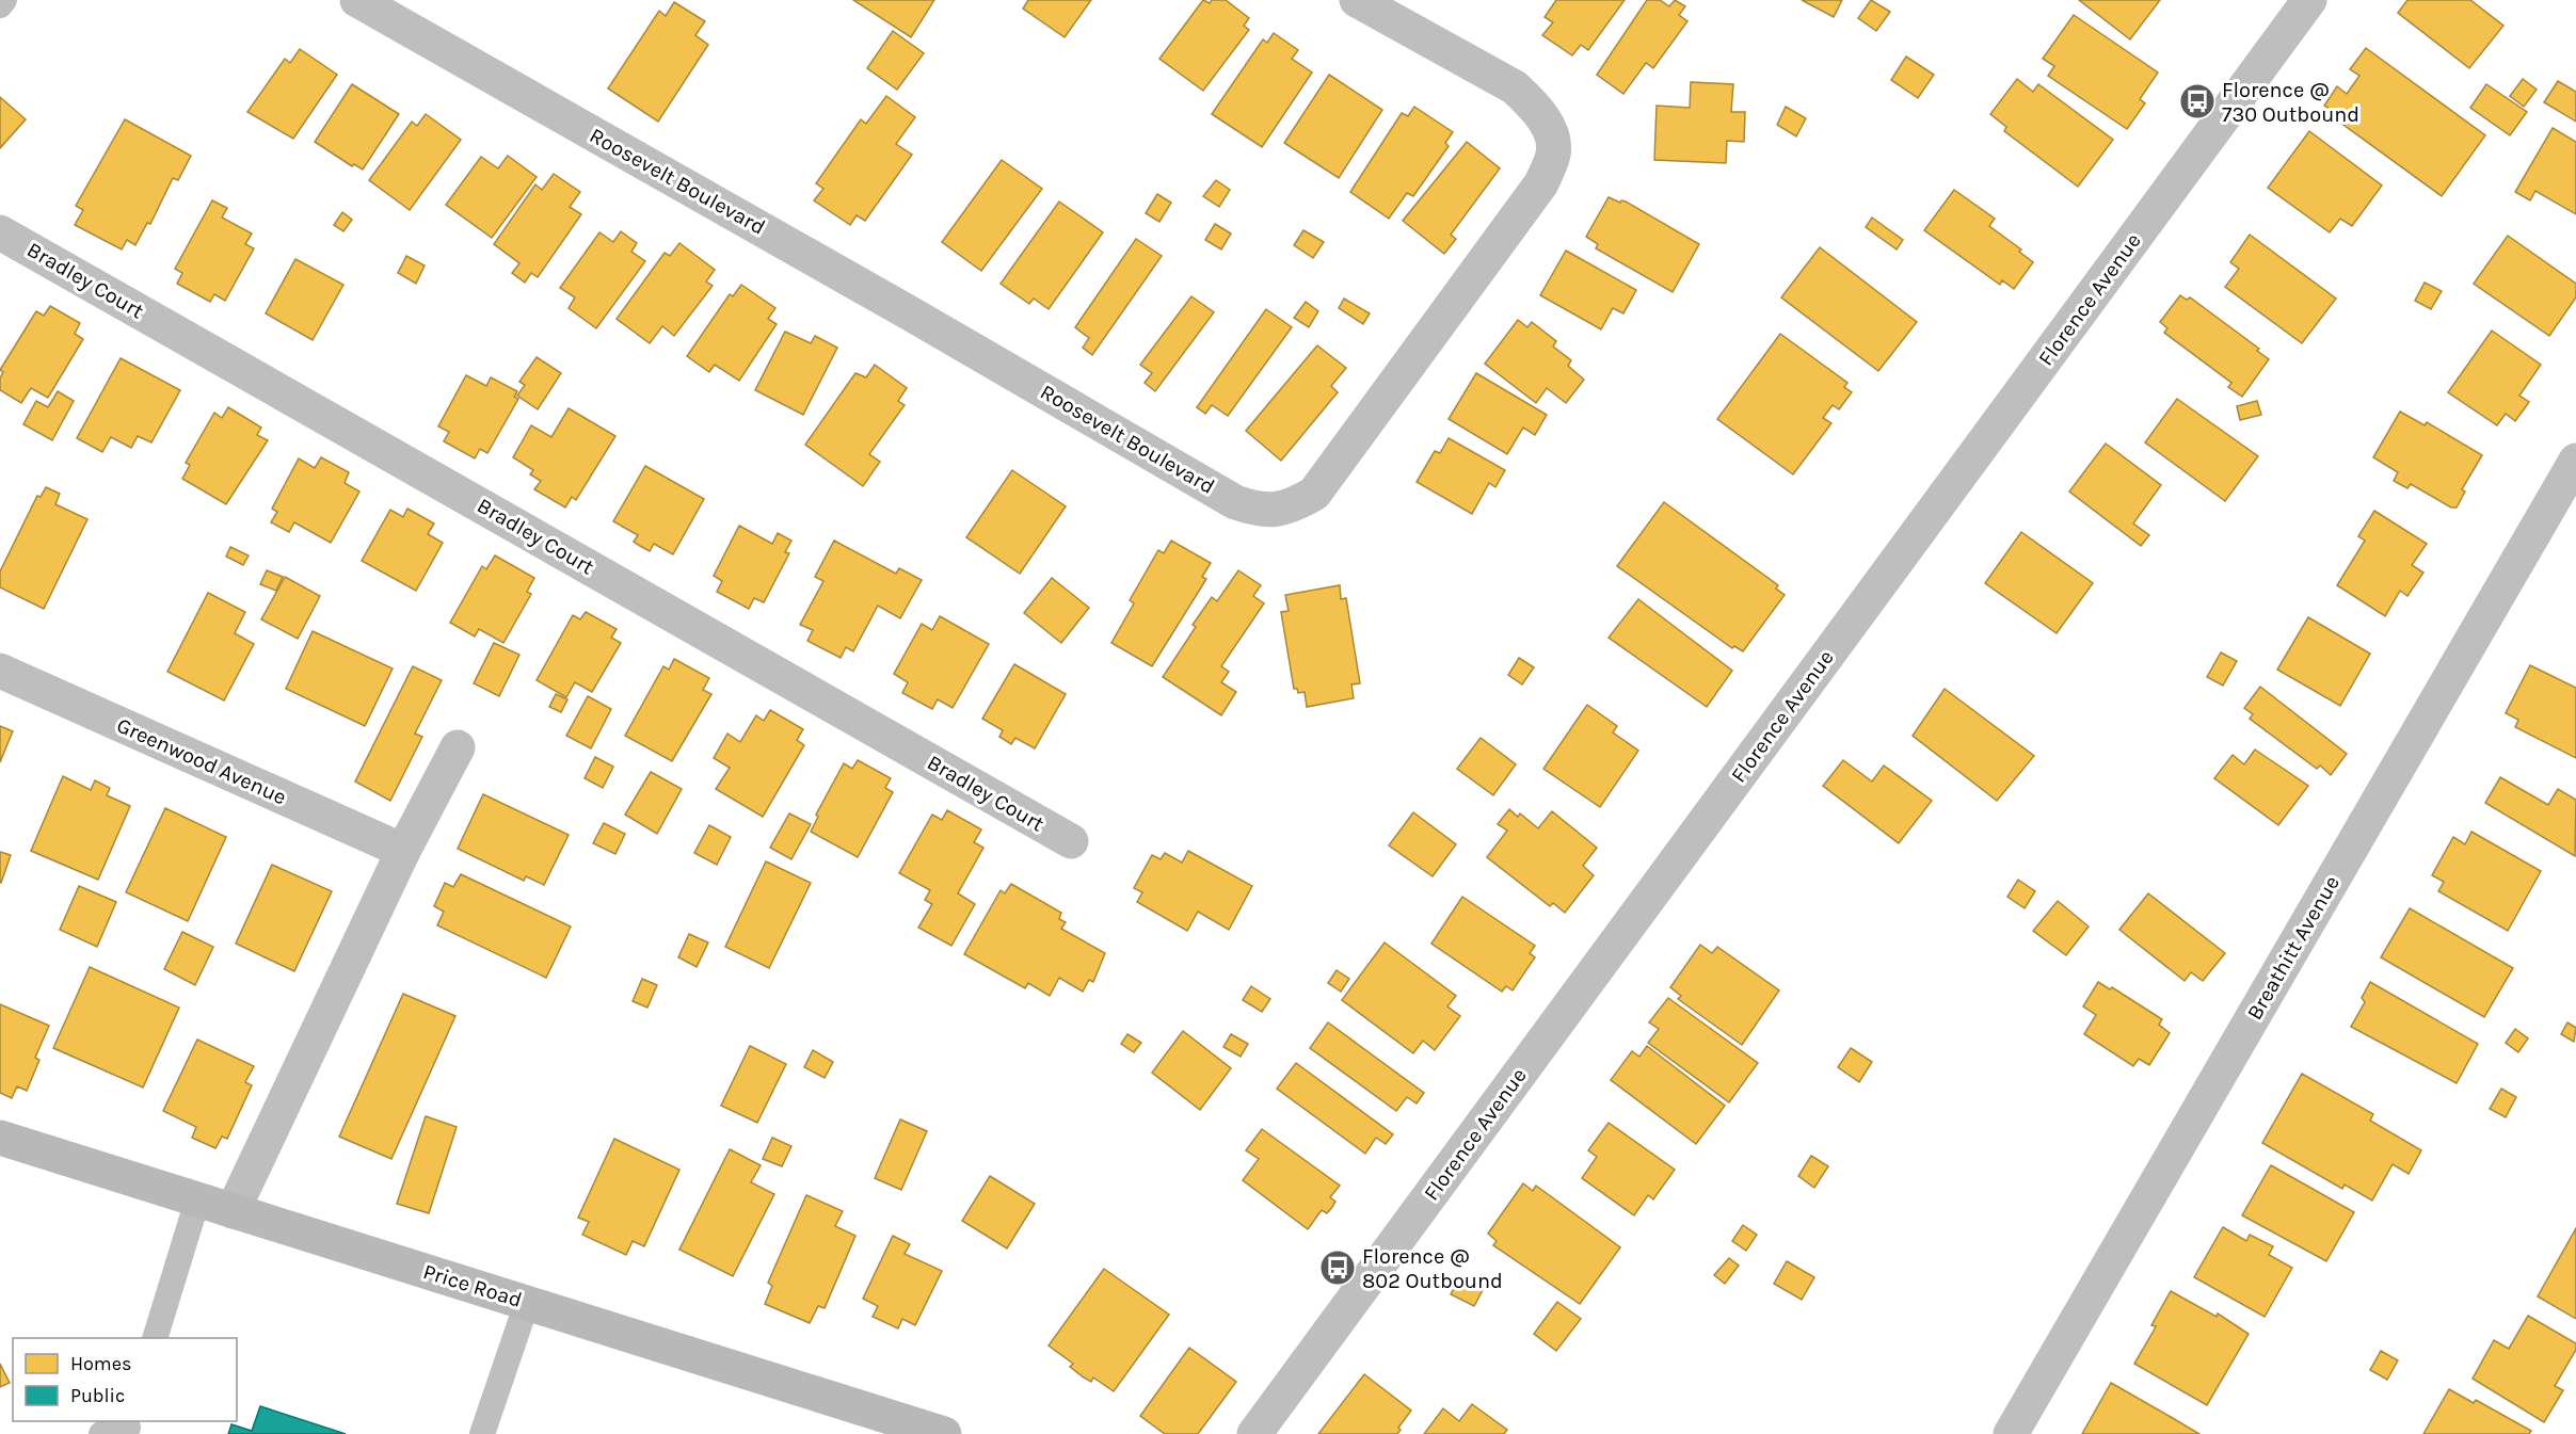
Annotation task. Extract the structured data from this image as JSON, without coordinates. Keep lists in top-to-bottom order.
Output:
{
  "streets": {
    "street": [
      "Roosevelt Boulevard",
      "Bradley Court",
      "Florence Avenue",
      "Greenwood Avenue",
      "Breathitt Avenue",
      "Price Road"
    ]
  },
  "places": {
    "bus stop": ["Florence @ 730 Outbound", "Florence @ 802 Outbound"]
  },
  "legend": ["Homes", "Public"]
}
